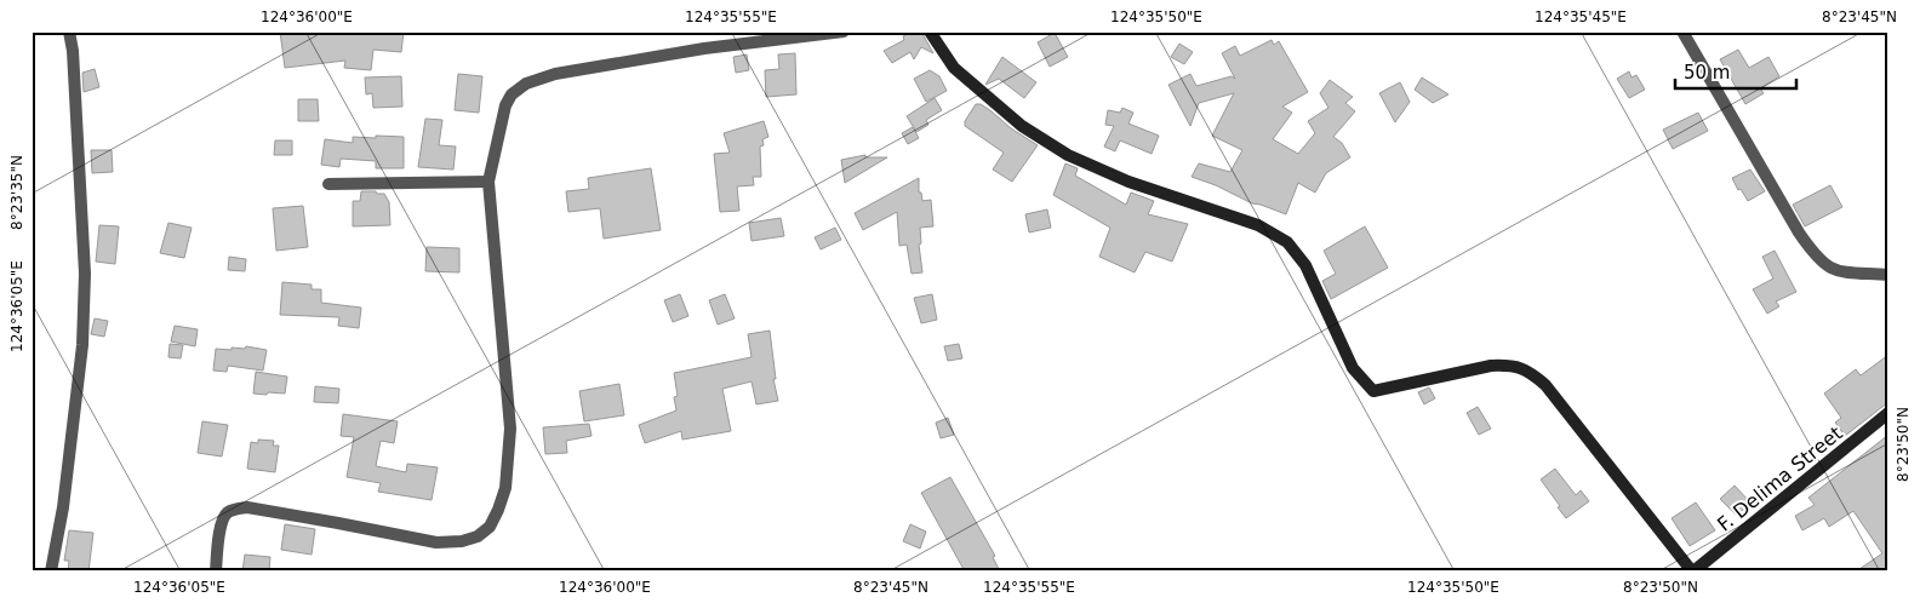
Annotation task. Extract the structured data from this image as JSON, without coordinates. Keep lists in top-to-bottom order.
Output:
{
  "streets": {
    "street": ["F. Delima Street"]
  },
  "scale_bar": "50 m",
  "coordinates": [
    "124°36'00\"E",
    "124°35'55\"E",
    "124°35'50\"E",
    "124°35'45\"E",
    "8°23'45\"N",
    "8°23'35\"N",
    "124°36'05\"E",
    "8°23'50\"N"
  ]
}
